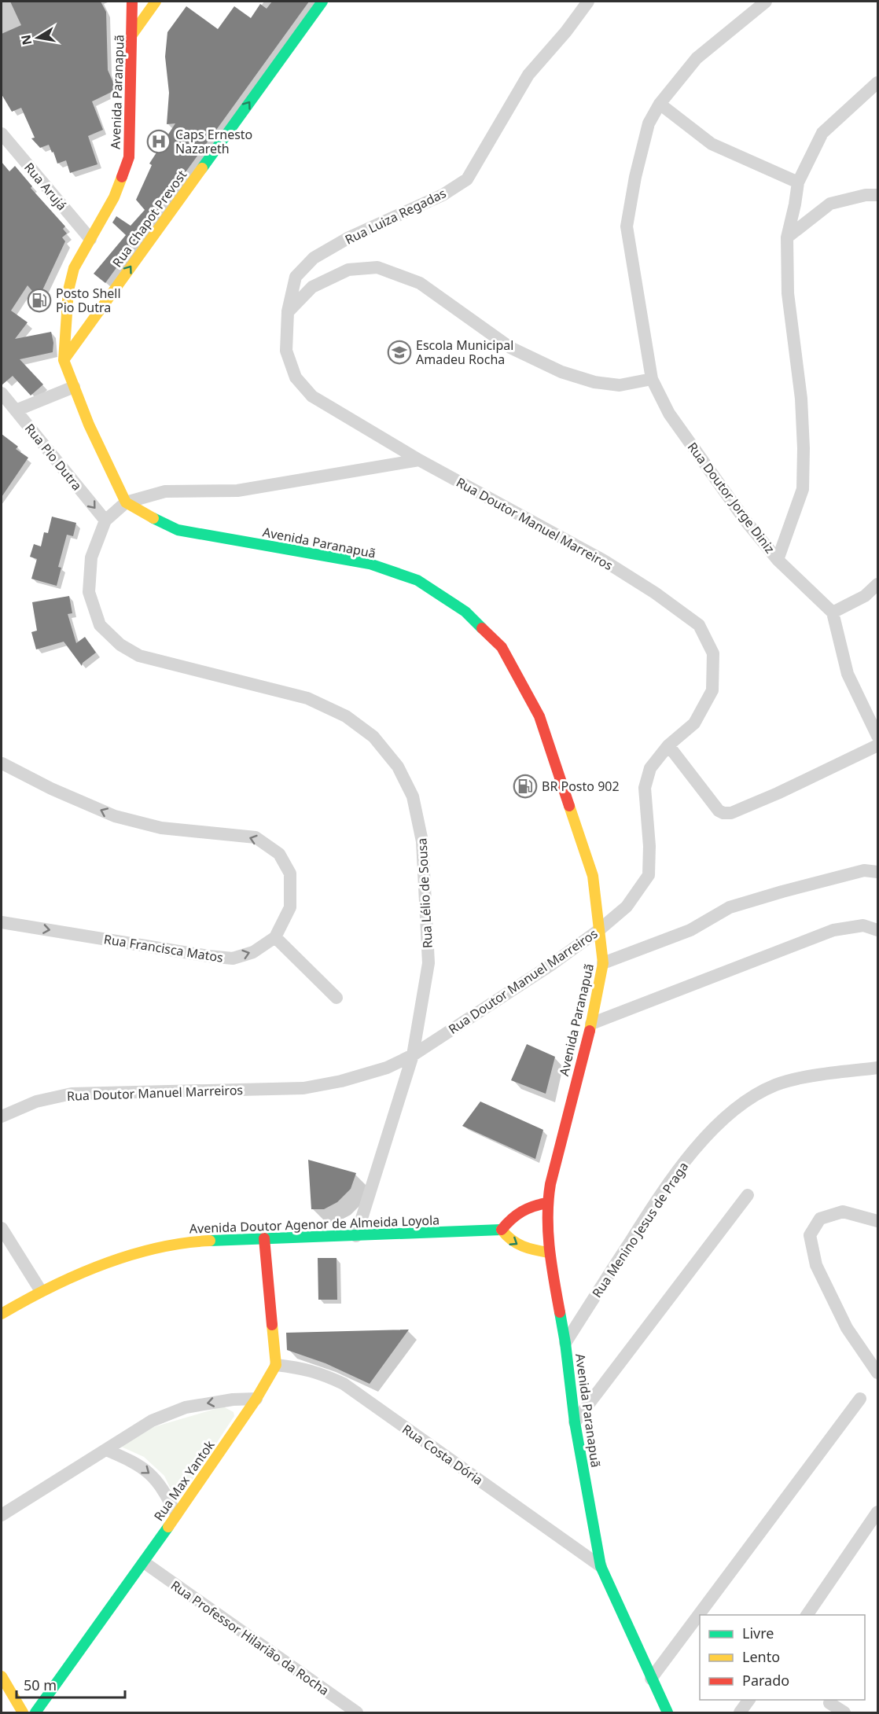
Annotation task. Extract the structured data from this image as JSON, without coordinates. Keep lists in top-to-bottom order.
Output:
{
  "streets": {
    "street": [
      "Avenida Paranapuã",
      "Rua Arujá",
      "Rua Luiza Regadas",
      "Rua Chapot Prevost",
      "Rua Pio Dutra",
      "Rua Doutor Jorge Diniz",
      "Rua Doutor Manuel Marreiros",
      "Rua Lélio de Sousa",
      "Rua Francisca Matos",
      "Avenida Doutor Agenor de Almeida Loyola",
      "Rua Menino Jesus de Praga",
      "Rua Costa Dória",
      "Rua Max Yantok",
      "Rua Professor Hilarião da Rocha"
    ]
  },
  "crossings": [
    ["Avenida Paranapuã", "Rua Arujá"],
    ["Avenida Paranapuã", "Rua Chapot Prevost"],
    ["Avenida Paranapuã", "Rua Doutor Manuel Marreiros"],
    ["Avenida Paranapuã", "Rua Lélio de Sousa"],
    ["Avenida Paranapuã", "Rua Menino Jesus de Praga"],
    ["Avenida Paranapuã", "Rua Costa Dória"],
    ["Rua Luiza Regadas", "Rua Doutor Manuel Marreiros"],
    ["Rua Pio Dutra", "Rua Lélio de Sousa"],
    ["Rua Doutor Manuel Marreiros", "Rua Lélio de Sousa"],
    ["Rua Lélio de Sousa", "Avenida Doutor Agenor de Almeida Loyola"],
    ["Rua Costa Dória", "Rua Max Yantok"],
    ["Rua Max Yantok", "Rua Professor Hilarião da Rocha"]
  ],
  "one_way": ["Rua Chapot Prevost", "Rua Pio Dutra"],
  "places": {
    "hospital": ["Caps Ernesto Nazareth"],
    "fuel station": ["Posto Shell Pio Dutra", "BR Posto 902"],
    "school or university": ["Escola Municipal Amadeu Rocha"]
  },
  "legend": ["Livre", "Lento", "Parado"],
  "scale_bar": "50 m",
  "north": "left"
}
